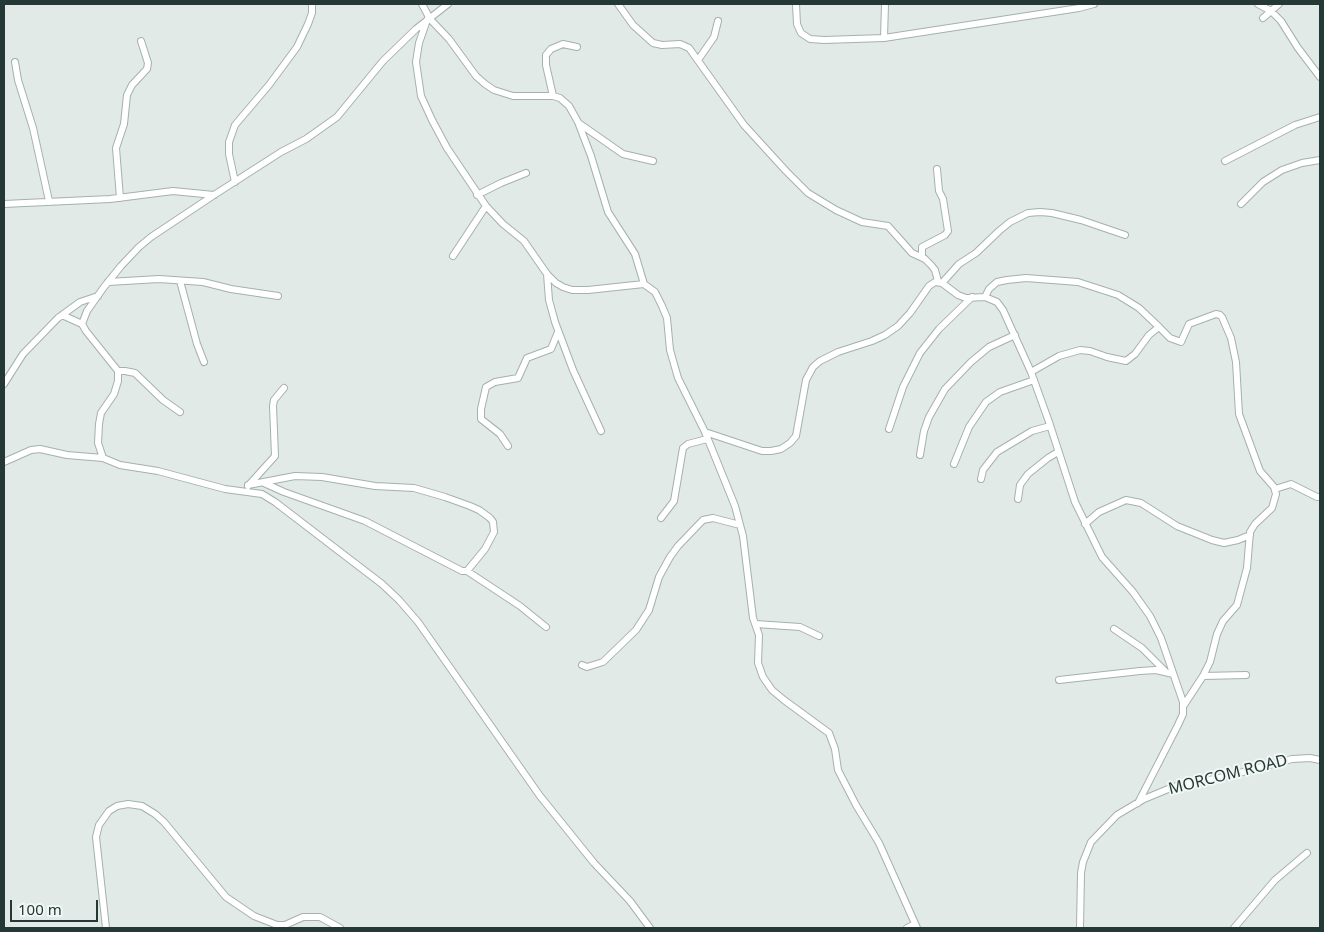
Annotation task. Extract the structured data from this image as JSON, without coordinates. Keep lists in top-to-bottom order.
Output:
{
  "streets": {
    "street": ["MORCOM ROAD"]
  },
  "scale_bar": "100 m"
}
